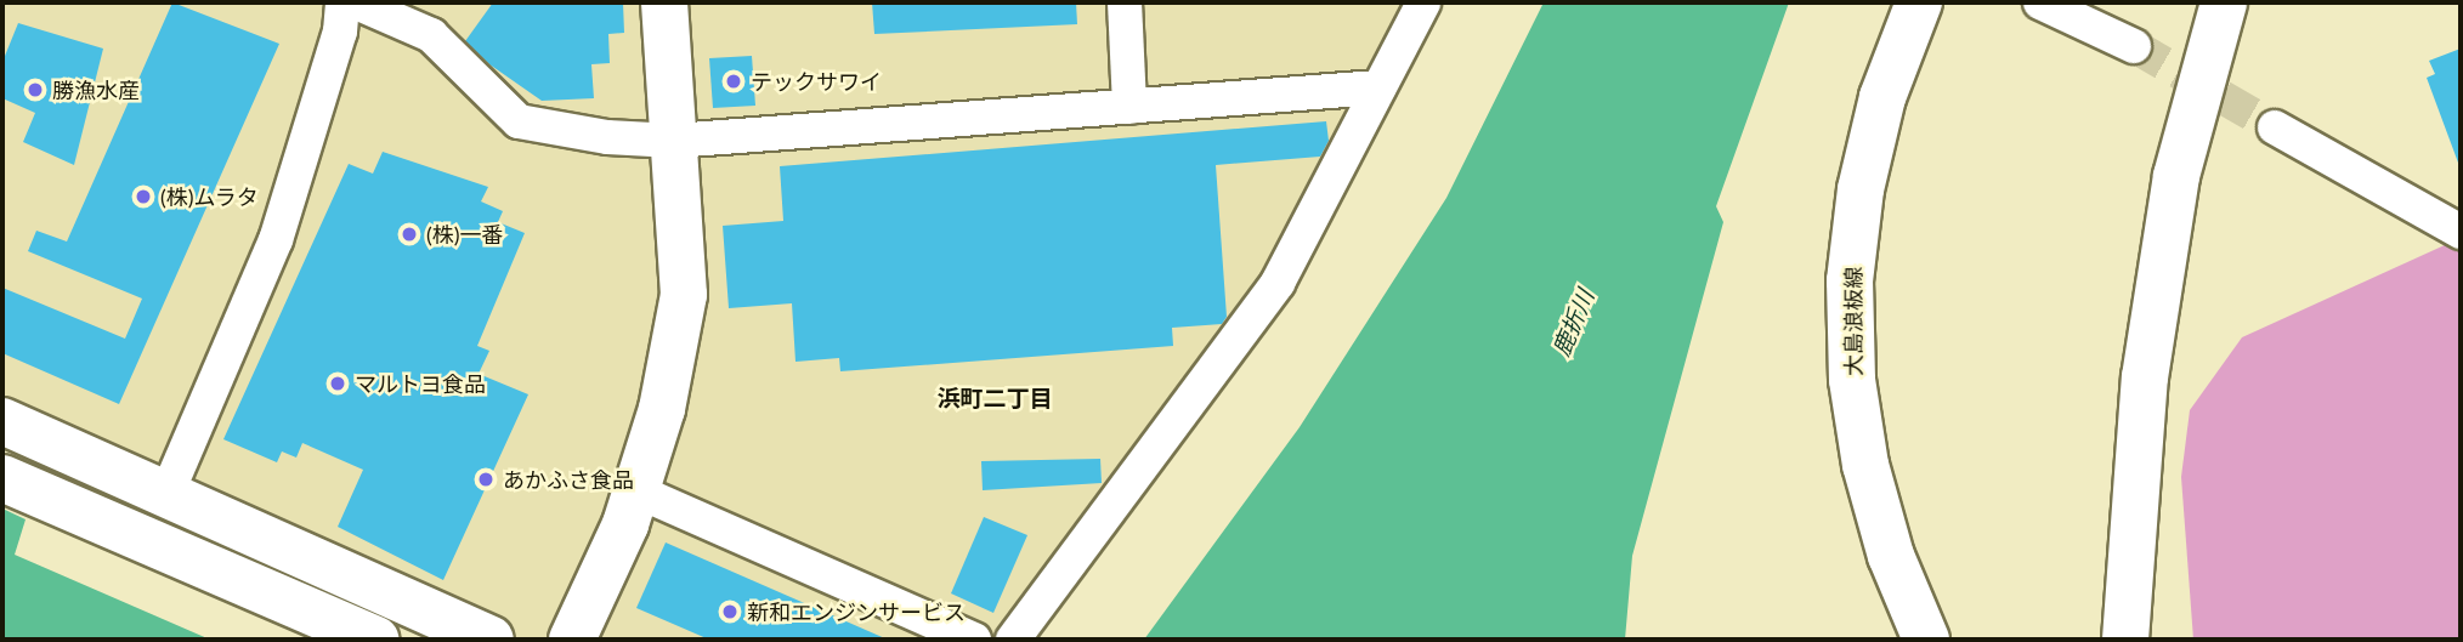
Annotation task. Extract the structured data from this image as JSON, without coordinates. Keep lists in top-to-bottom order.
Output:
{
  "streets": {
    "street": ["大島浪板線"]
  },
  "districts": ["浜町二丁目"],
  "water": ["鹿折川"],
  "places": [
    "テックサワイ",
    "勝漁水産",
    "(株)ムラタ",
    "(株)一番",
    "マルトヨ食品",
    "あかふさ食品",
    "新和エンジンサービス"
  ]
}
